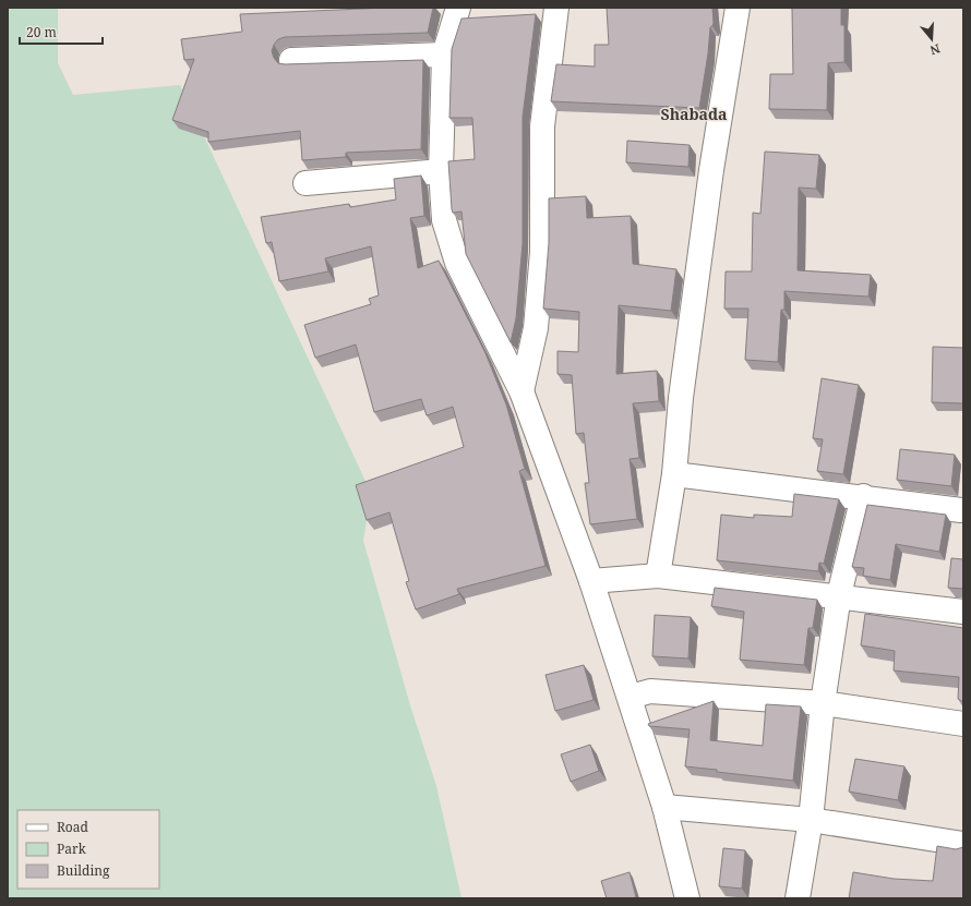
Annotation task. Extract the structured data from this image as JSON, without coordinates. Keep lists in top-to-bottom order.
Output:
{
  "districts": ["Shabada"],
  "legend": ["Road", "Park", "Building"],
  "scale_bar": "20 m",
  "north": "bottom"
}
